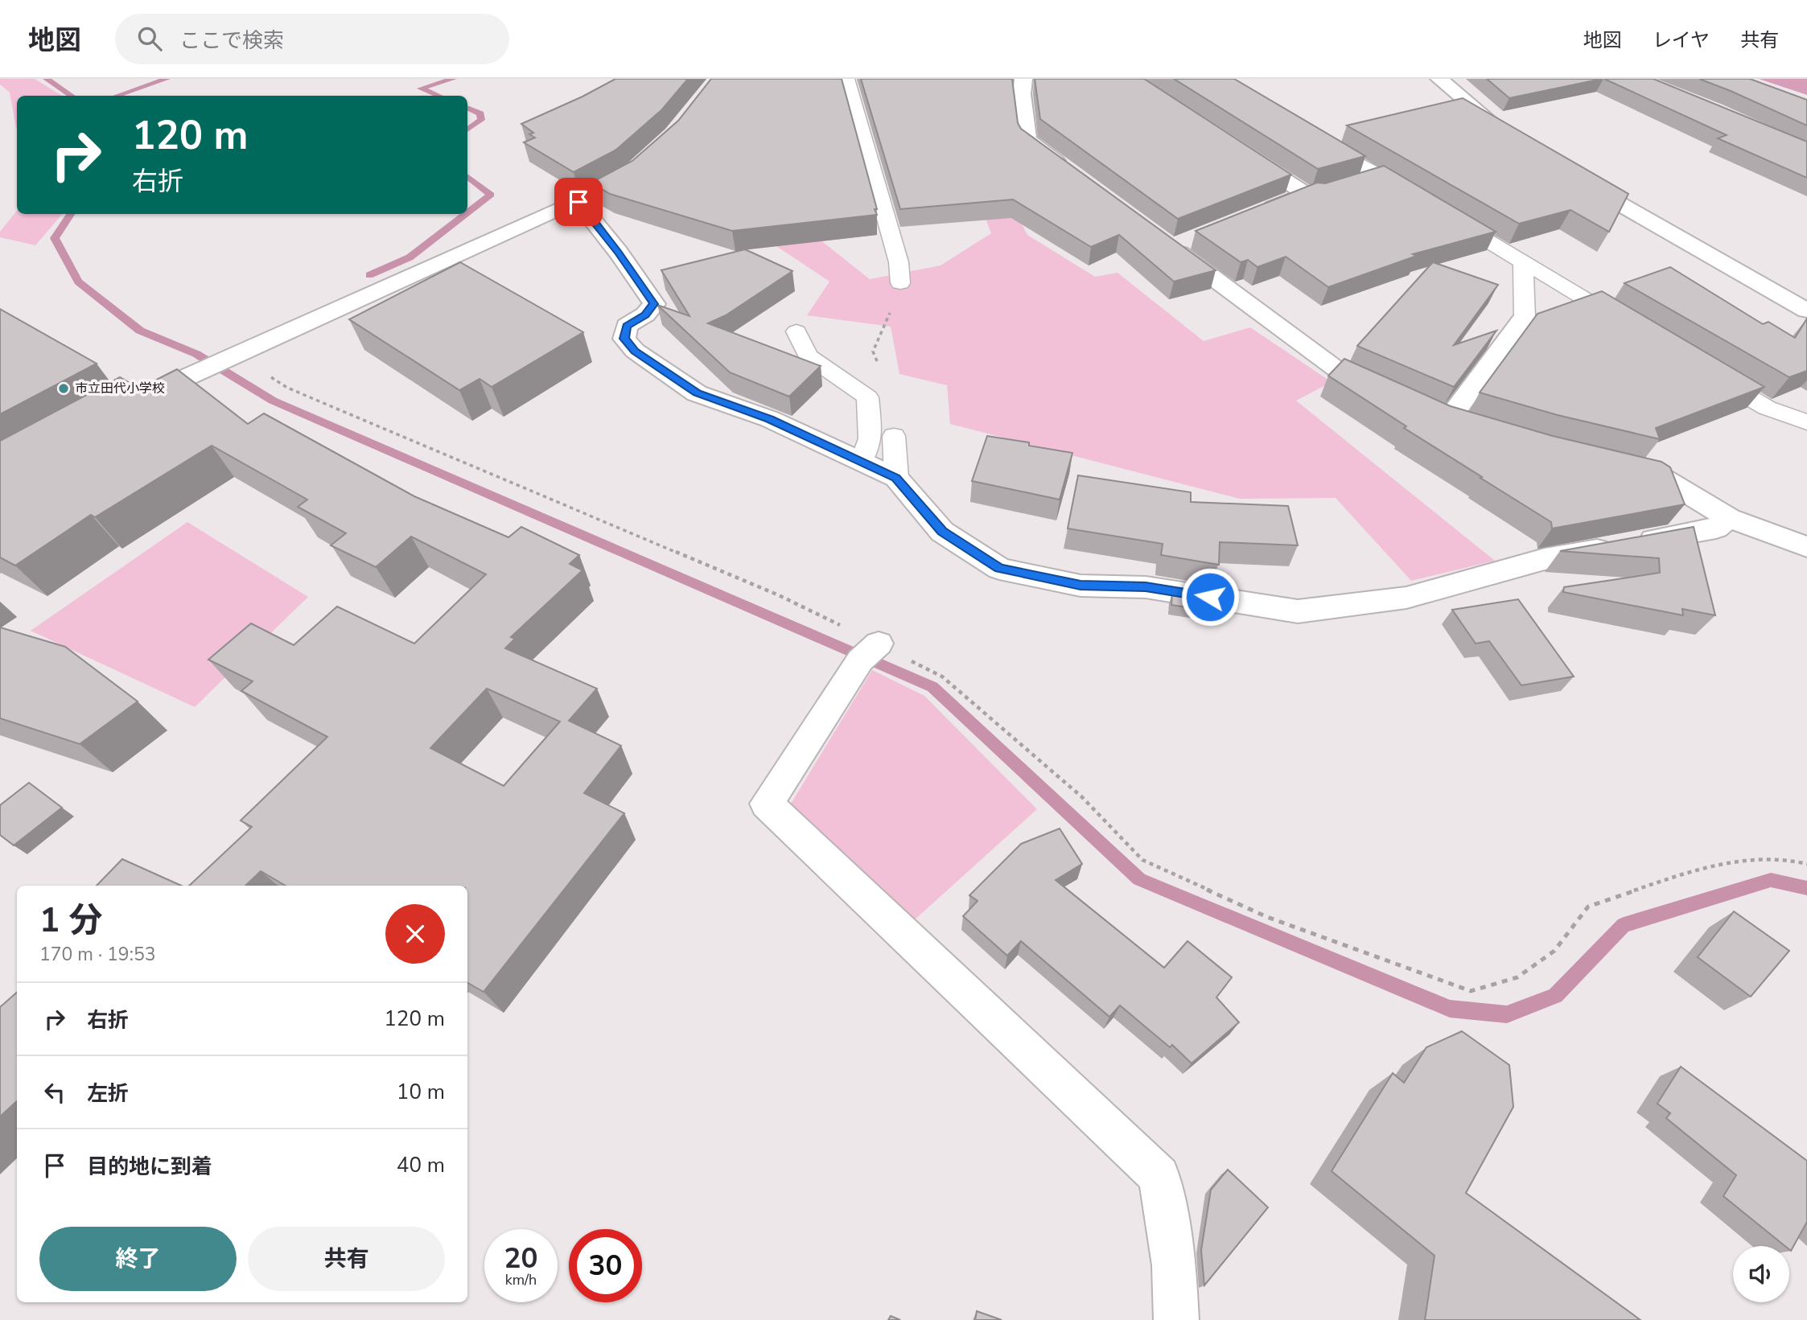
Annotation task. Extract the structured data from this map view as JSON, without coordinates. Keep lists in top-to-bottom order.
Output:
{
  "places": ["市立田代小学校"],
  "page": {
    "header": "地図",
    "search": "ここで検索",
    "nav": ["地図", "レイヤ", "共有"],
    "turn": ["120 m", "右折"],
    "heading": ["1 分", "170 m · 19:53"],
    "list": [
      {
        "name": "右折",
        "value": "120 m"
      },
      {
        "name": "左折",
        "value": "10 m"
      },
      {
        "name": "目的地に到着",
        "value": "40 m"
      }
    ],
    "buttons": ["終了", "共有"],
    "speed": "20 km/h",
    "limit": "30"
  }
}
